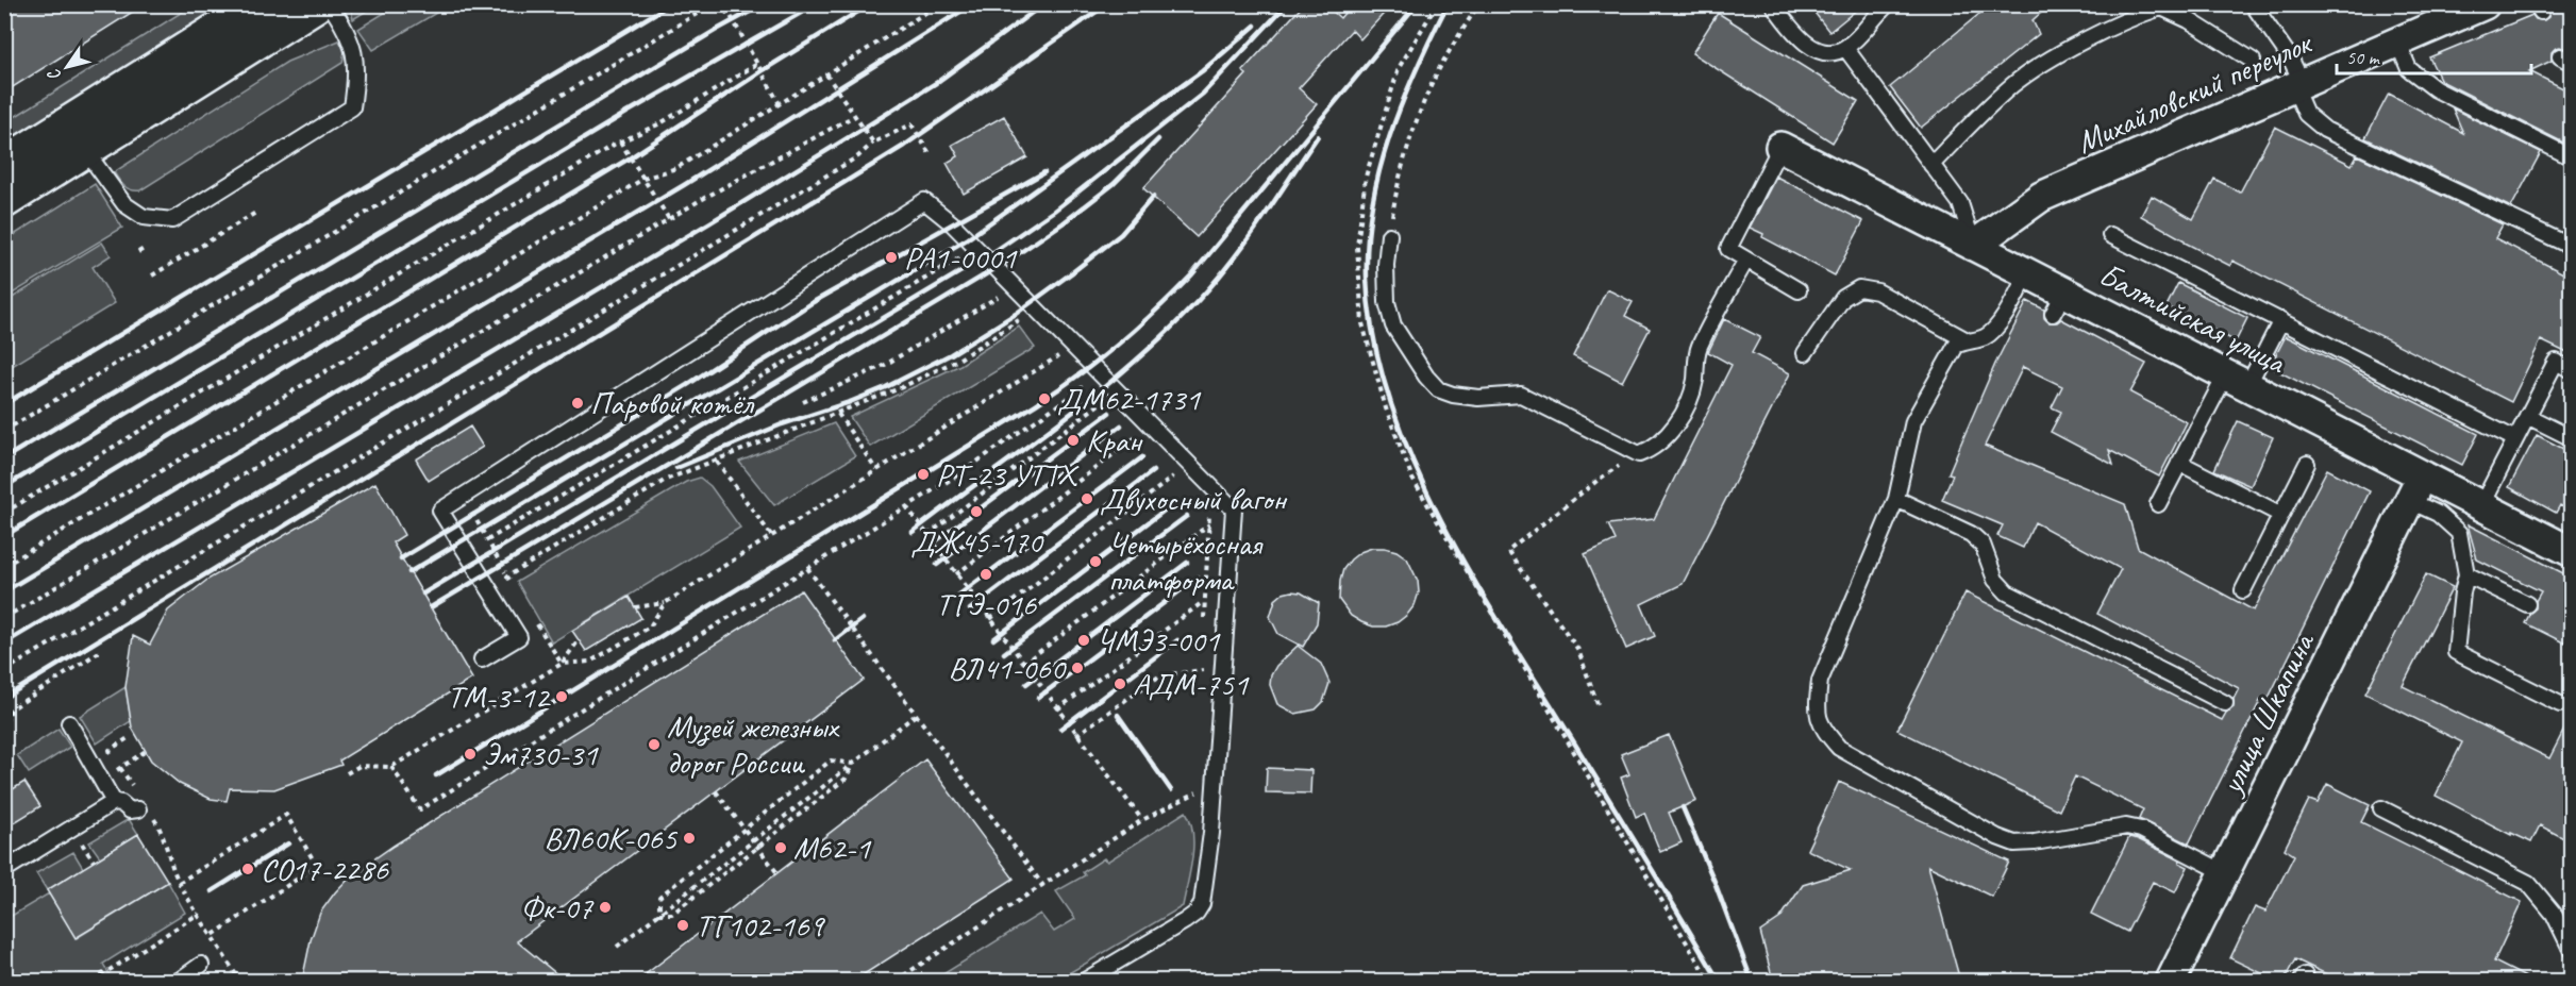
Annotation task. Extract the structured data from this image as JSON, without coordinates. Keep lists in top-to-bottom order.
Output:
{
  "streets": {
    "street": ["Михайловский переулок", "Балтийская улица", "улица Шкапина"]
  },
  "crossings": [
    ["Михайловский переулок", "Балтийская улица"],
    ["Балтийская улица", "улица Шкапина"]
  ],
  "places": [
    "РА1-0001",
    "ДМ62-1731",
    "Паровой котёл",
    "Кран",
    "РТ-23 УТТХ",
    "Двухосный вагон",
    "ДЖ45-170",
    "Четырёхосная платформа",
    "ТГЭ-016",
    "ЧМЭ3-001",
    "ВЛ41-060",
    "АДМ-751",
    "ТМ-3-12",
    "Музей железных дорог России",
    "Эм730-31",
    "ВЛ60К-065",
    "М62-1",
    "СО17-2286",
    "Фк-07",
    "ТГ102-169"
  ],
  "scale_bar": "50 m",
  "north": "bottom left"
}
